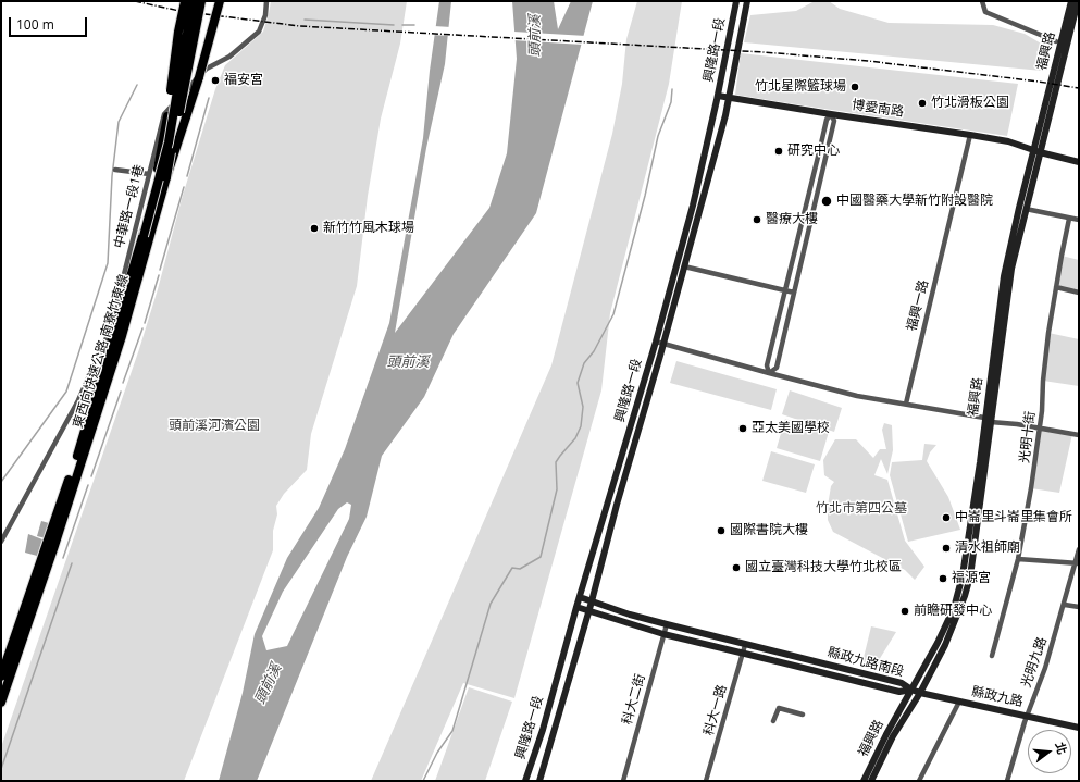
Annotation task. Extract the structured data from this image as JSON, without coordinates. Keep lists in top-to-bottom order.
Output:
{
  "streets": {
    "highway": ["東西向快速公路 南寮竹東線"],
    "street": [
      "興隆路一段",
      "福興路",
      "博愛南路",
      "中華路一段1巷",
      "福興一路",
      "光明十街",
      "縣政九路南段",
      "光明九路",
      "縣政九路",
      "科大二街",
      "科大一路"
    ]
  },
  "crossings": [
    ["興隆路一段", "博愛南路"],
    ["興隆路一段", "縣政九路南段"],
    ["福興路", "博愛南路"],
    ["福興路", "縣政九路南段"],
    ["福興路", "縣政九路"],
    ["博愛南路", "福興一路"],
    ["縣政九路南段", "縣政九路"],
    ["縣政九路南段", "科大二街"],
    ["縣政九路南段", "科大一路"],
    ["光明九路", "縣政九路"]
  ],
  "water": ["頭前溪"],
  "parks": ["頭前溪河濱公園", "竹北市第四公墓"],
  "places": [
    "福安宮",
    "竹北星際籃球場",
    "竹北滑板公園",
    "研究中心",
    "中國醫藥大學新竹附設醫院",
    "醫療大樓",
    "新竹竹風木球場",
    "亞太美國學校",
    "中崙里斗崙里集會所",
    "國際書院大樓",
    "清水祖師廟",
    "國立臺灣科技大學竹北校區",
    "福源宮",
    "前瞻研發中心"
  ],
  "scale_bar": "100 m",
  "north": "right"
}
